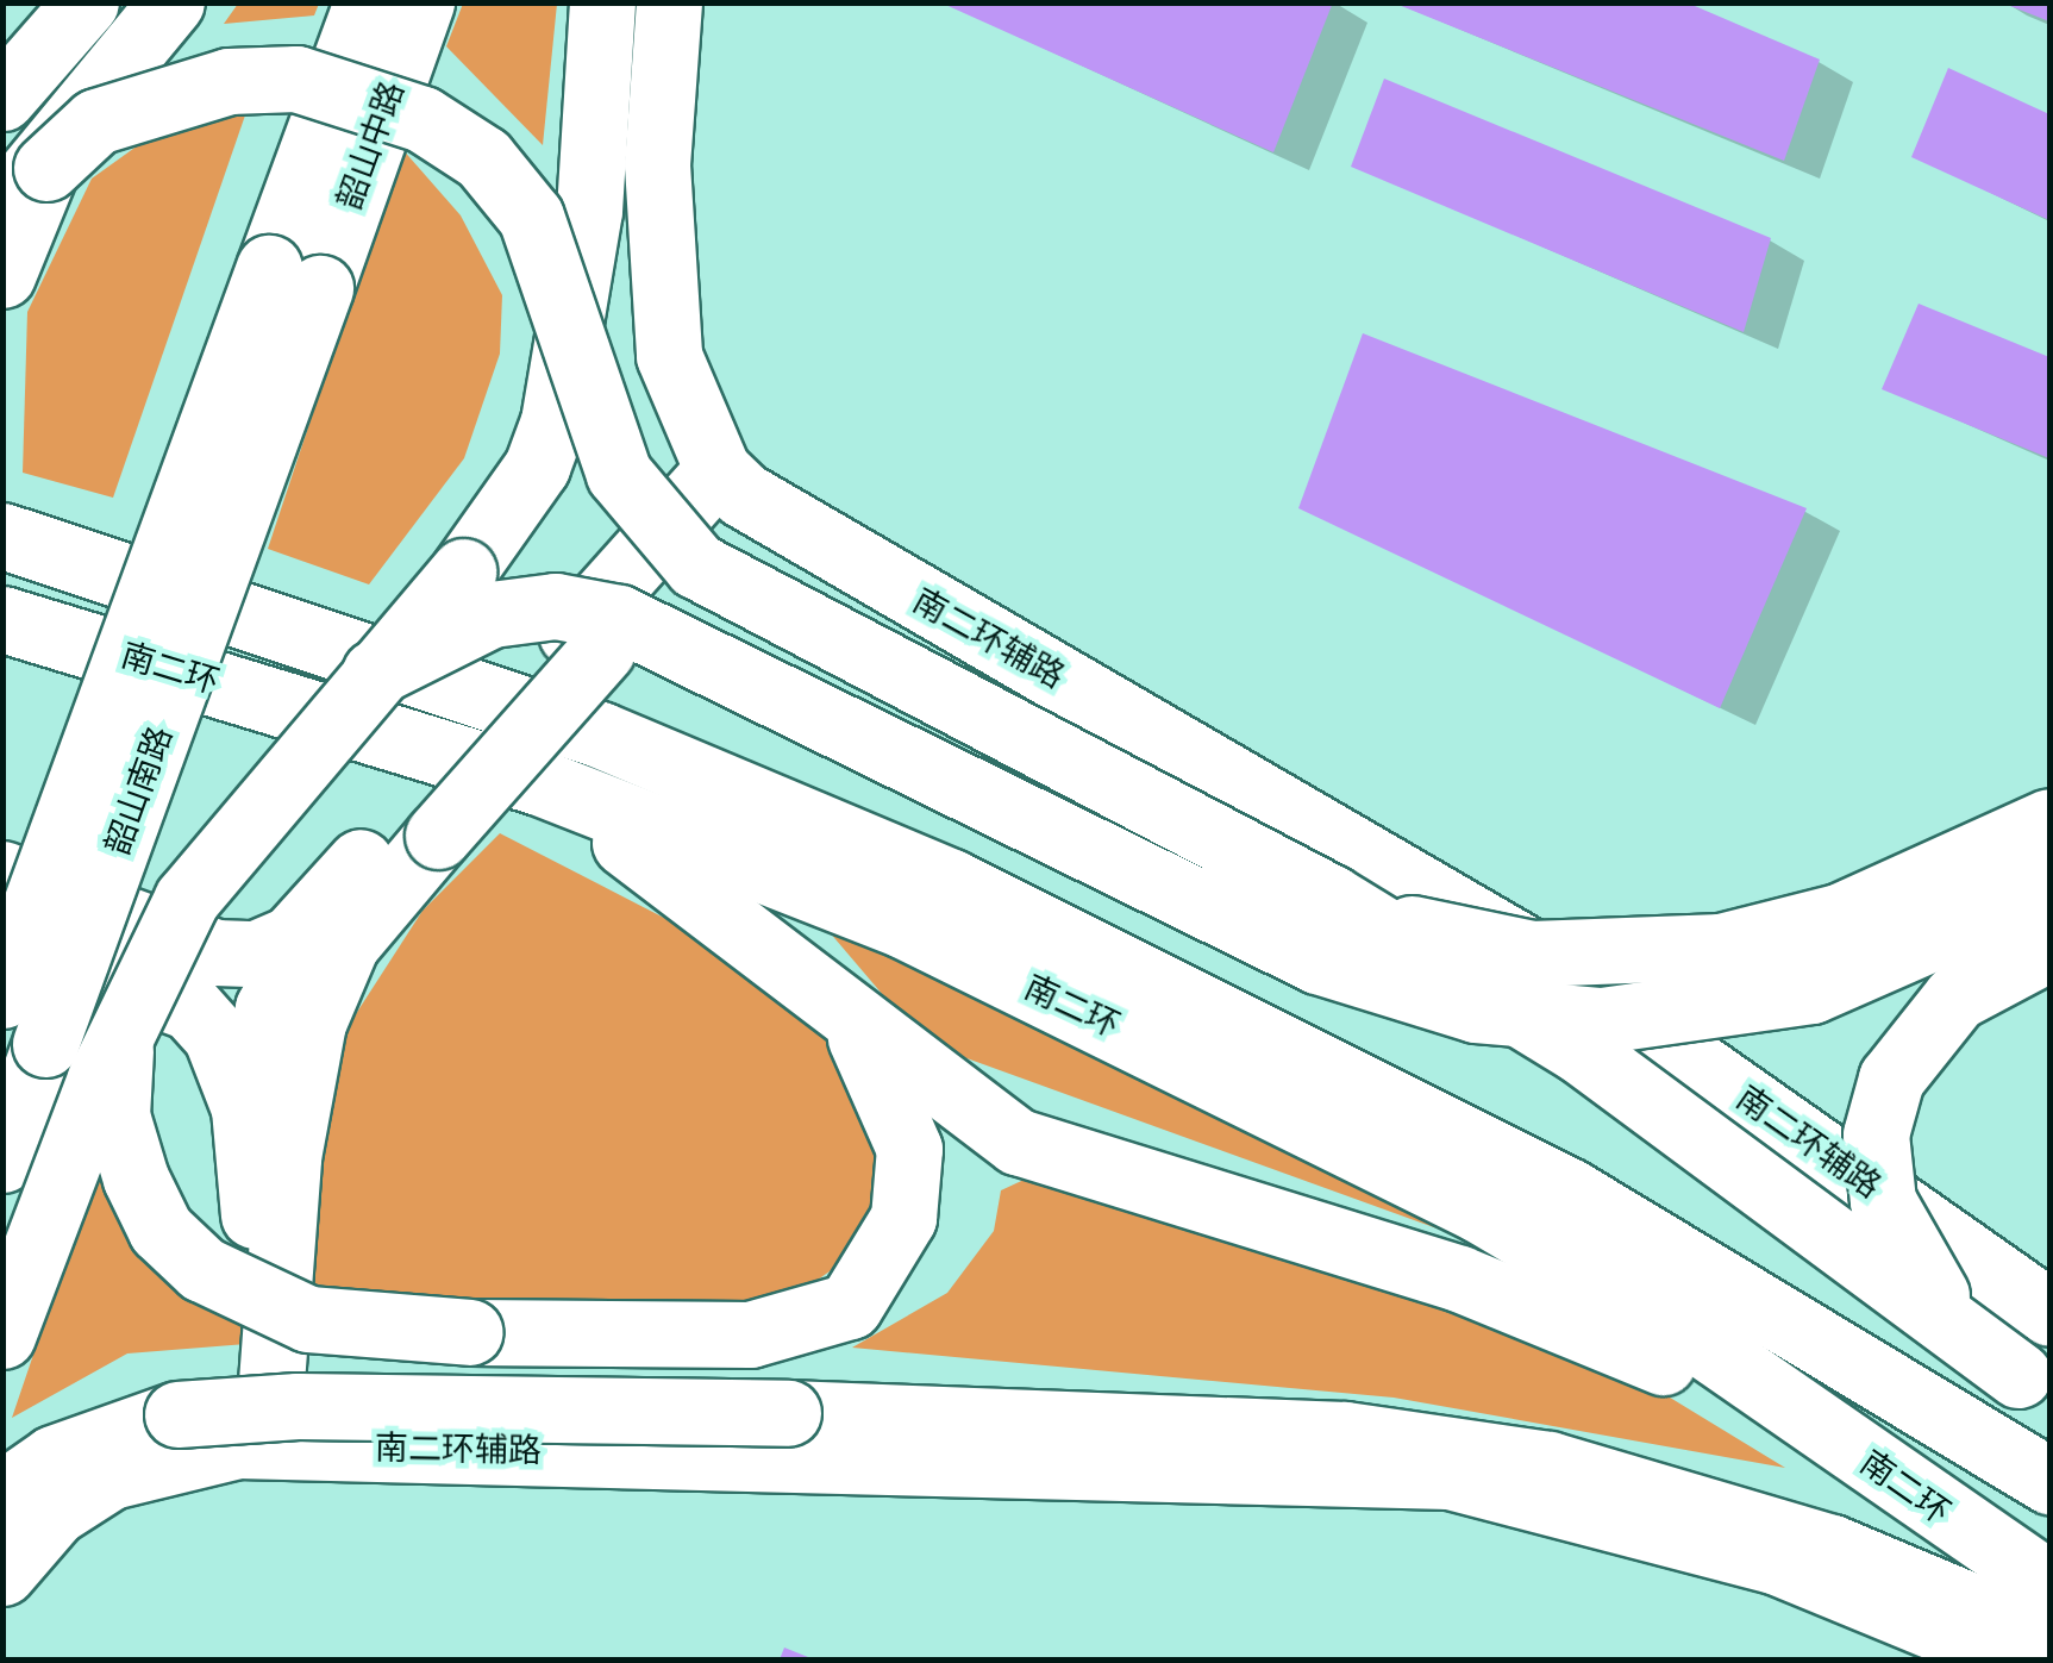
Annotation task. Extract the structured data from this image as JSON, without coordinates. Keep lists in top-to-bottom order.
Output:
{
  "streets": {
    "main road": [
      "韶山中路",
      "南二环辅路",
      "南二环",
      "韶山南路"
    ]
  },
  "crossings": [
    ["韶山中路", "韶山南路"]
  ]
}
